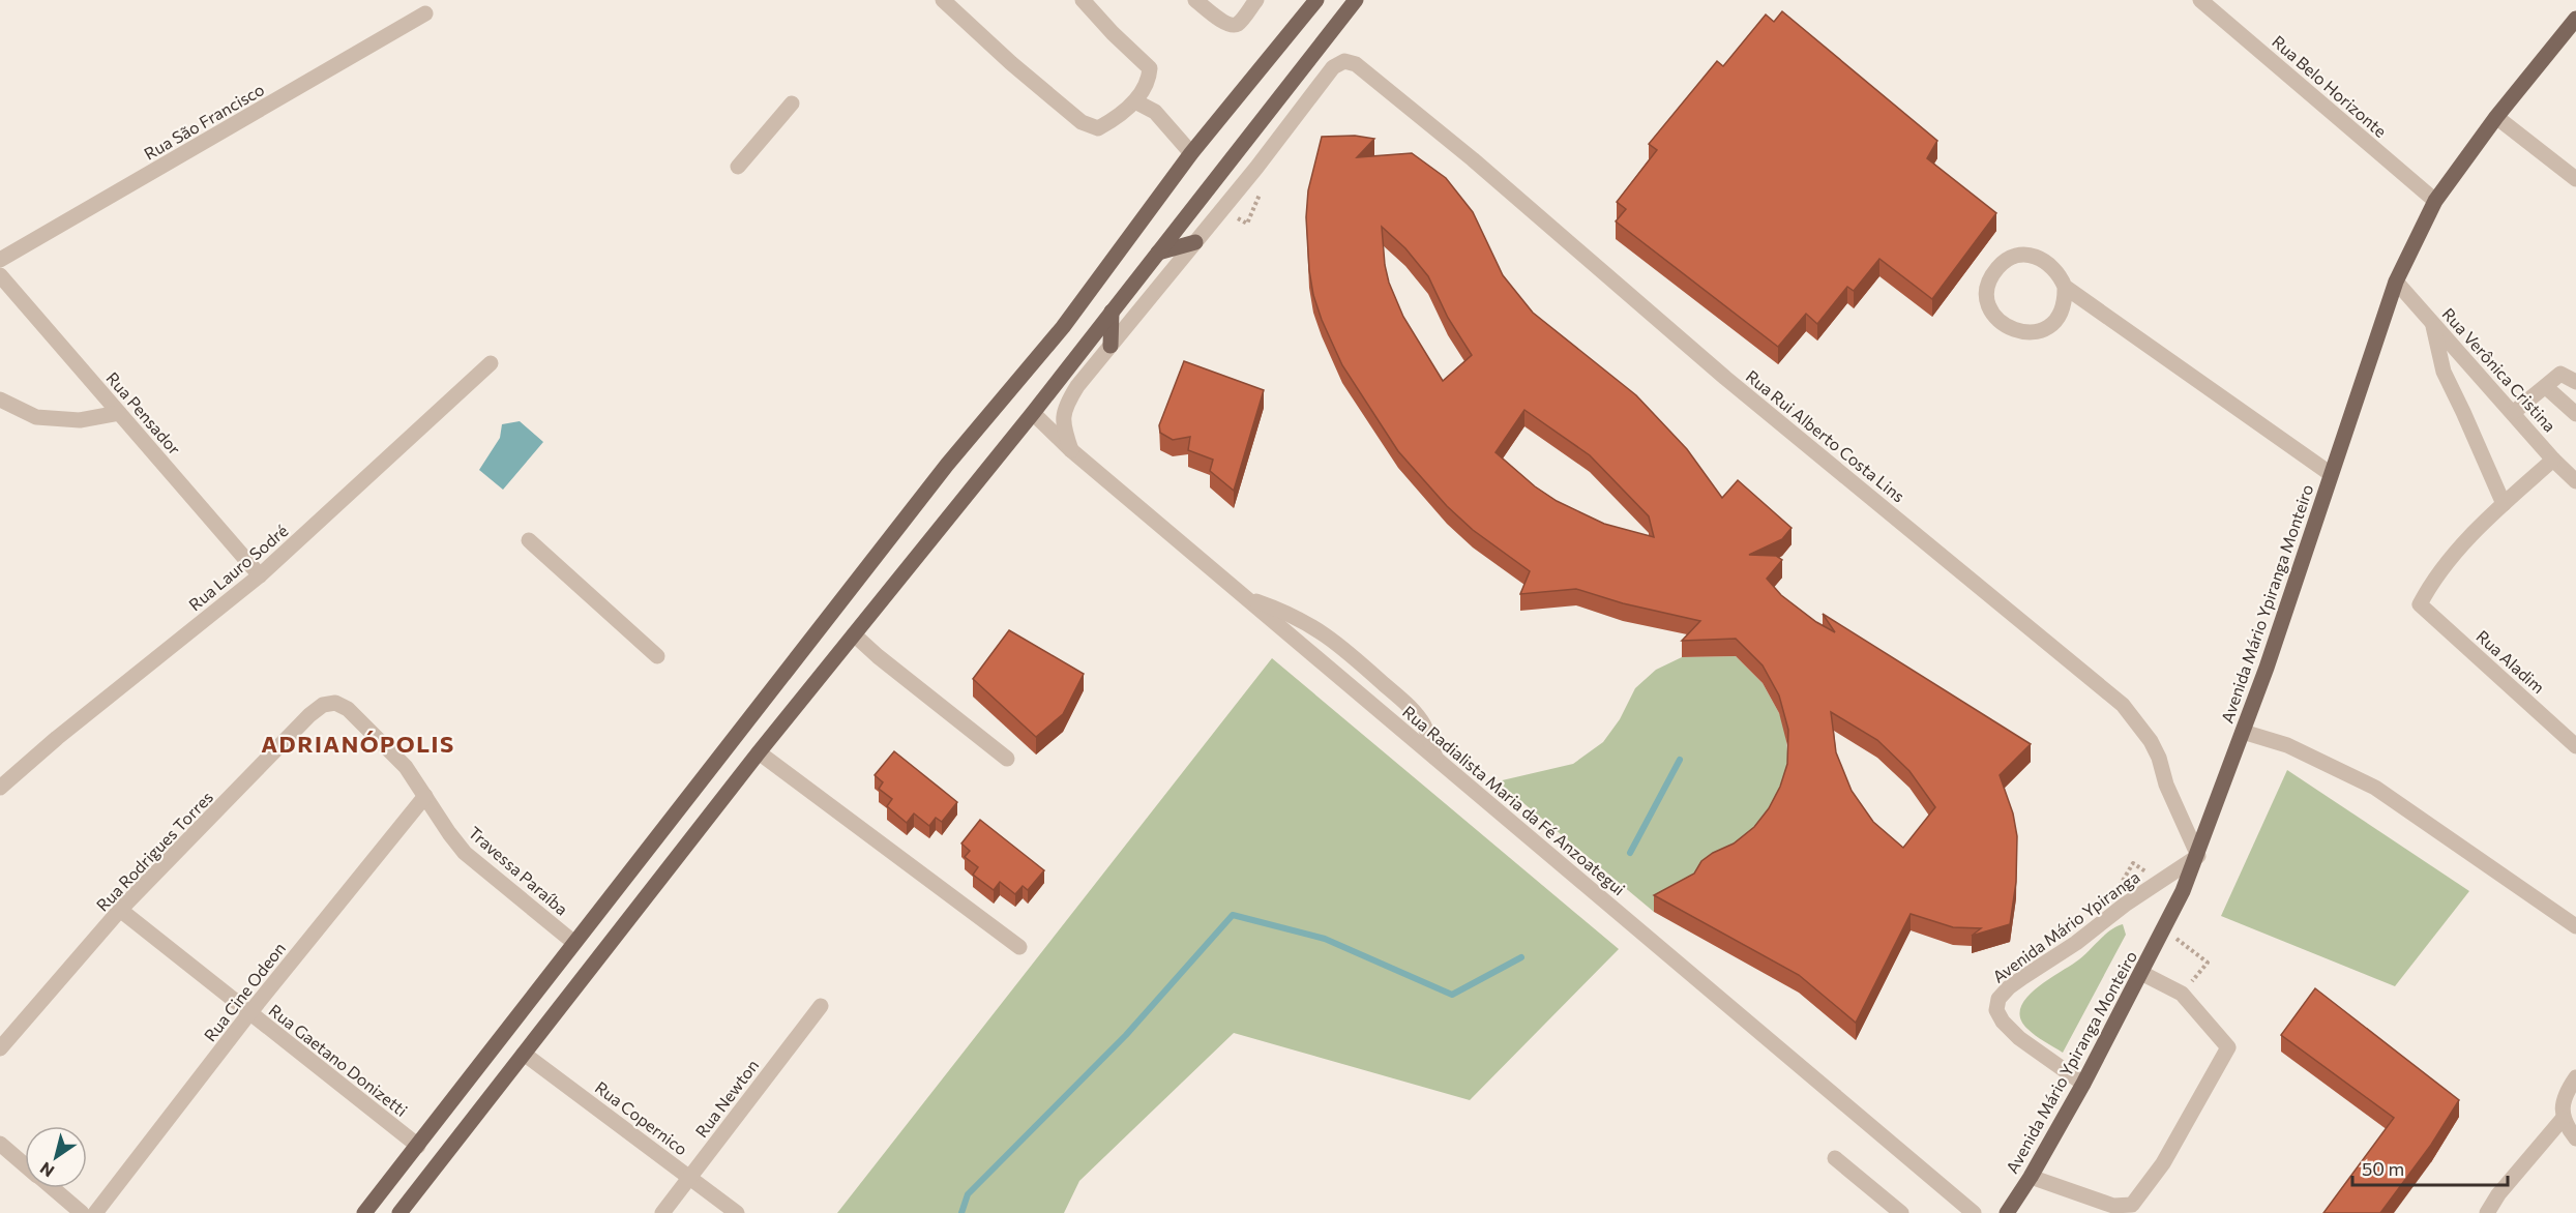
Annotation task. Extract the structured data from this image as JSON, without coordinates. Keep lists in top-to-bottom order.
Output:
{
  "streets": {
    "main road": ["Avenida Mário Ypiranga Monteiro"],
    "street": [
      "Rua Belo Horizonte",
      "Rua São Francisco",
      "Rua Verônica Cristina",
      "Rua Pensador",
      "Rua Rui Alberto Costa Lins",
      "Rua Lauro Sodré",
      "Rua Aladim",
      "Rua Radialista Maria da Fé Anzoategui",
      "Rua Rodrigues Torres",
      "Travessa Paraíba",
      "Avenida Mário Ypiranga",
      "Rua Cine Odeon",
      "Rua Gaetano Donizetti",
      "Rua Newton",
      "Rua Copernico"
    ]
  },
  "crossings": [
    ["Rua Belo Horizonte", "Avenida Mário Ypiranga Monteiro"],
    ["Rua Verônica Cristina", "Avenida Mário Ypiranga Monteiro"],
    ["Rua Pensador", "Rua Lauro Sodré"],
    ["Rua Rui Alberto Costa Lins", "Avenida Mário Ypiranga Monteiro"],
    ["Rua Rui Alberto Costa Lins", "Rua Radialista Maria da Fé Anzoategui"],
    ["Rua Rui Alberto Costa Lins", "Avenida Mário Ypiranga"],
    ["Avenida Mário Ypiranga Monteiro", "Avenida Mário Ypiranga"],
    ["Rua Rodrigues Torres", "Travessa Paraíba"],
    ["Rua Rodrigues Torres", "Rua Gaetano Donizetti"],
    ["Travessa Paraíba", "Rua Cine Odeon"],
    ["Rua Cine Odeon", "Rua Gaetano Donizetti"],
    ["Rua Newton", "Rua Copernico"]
  ],
  "districts": ["ADRIANÓPOLIS"],
  "scale_bar": "50 m",
  "north": "bottom left"
}
